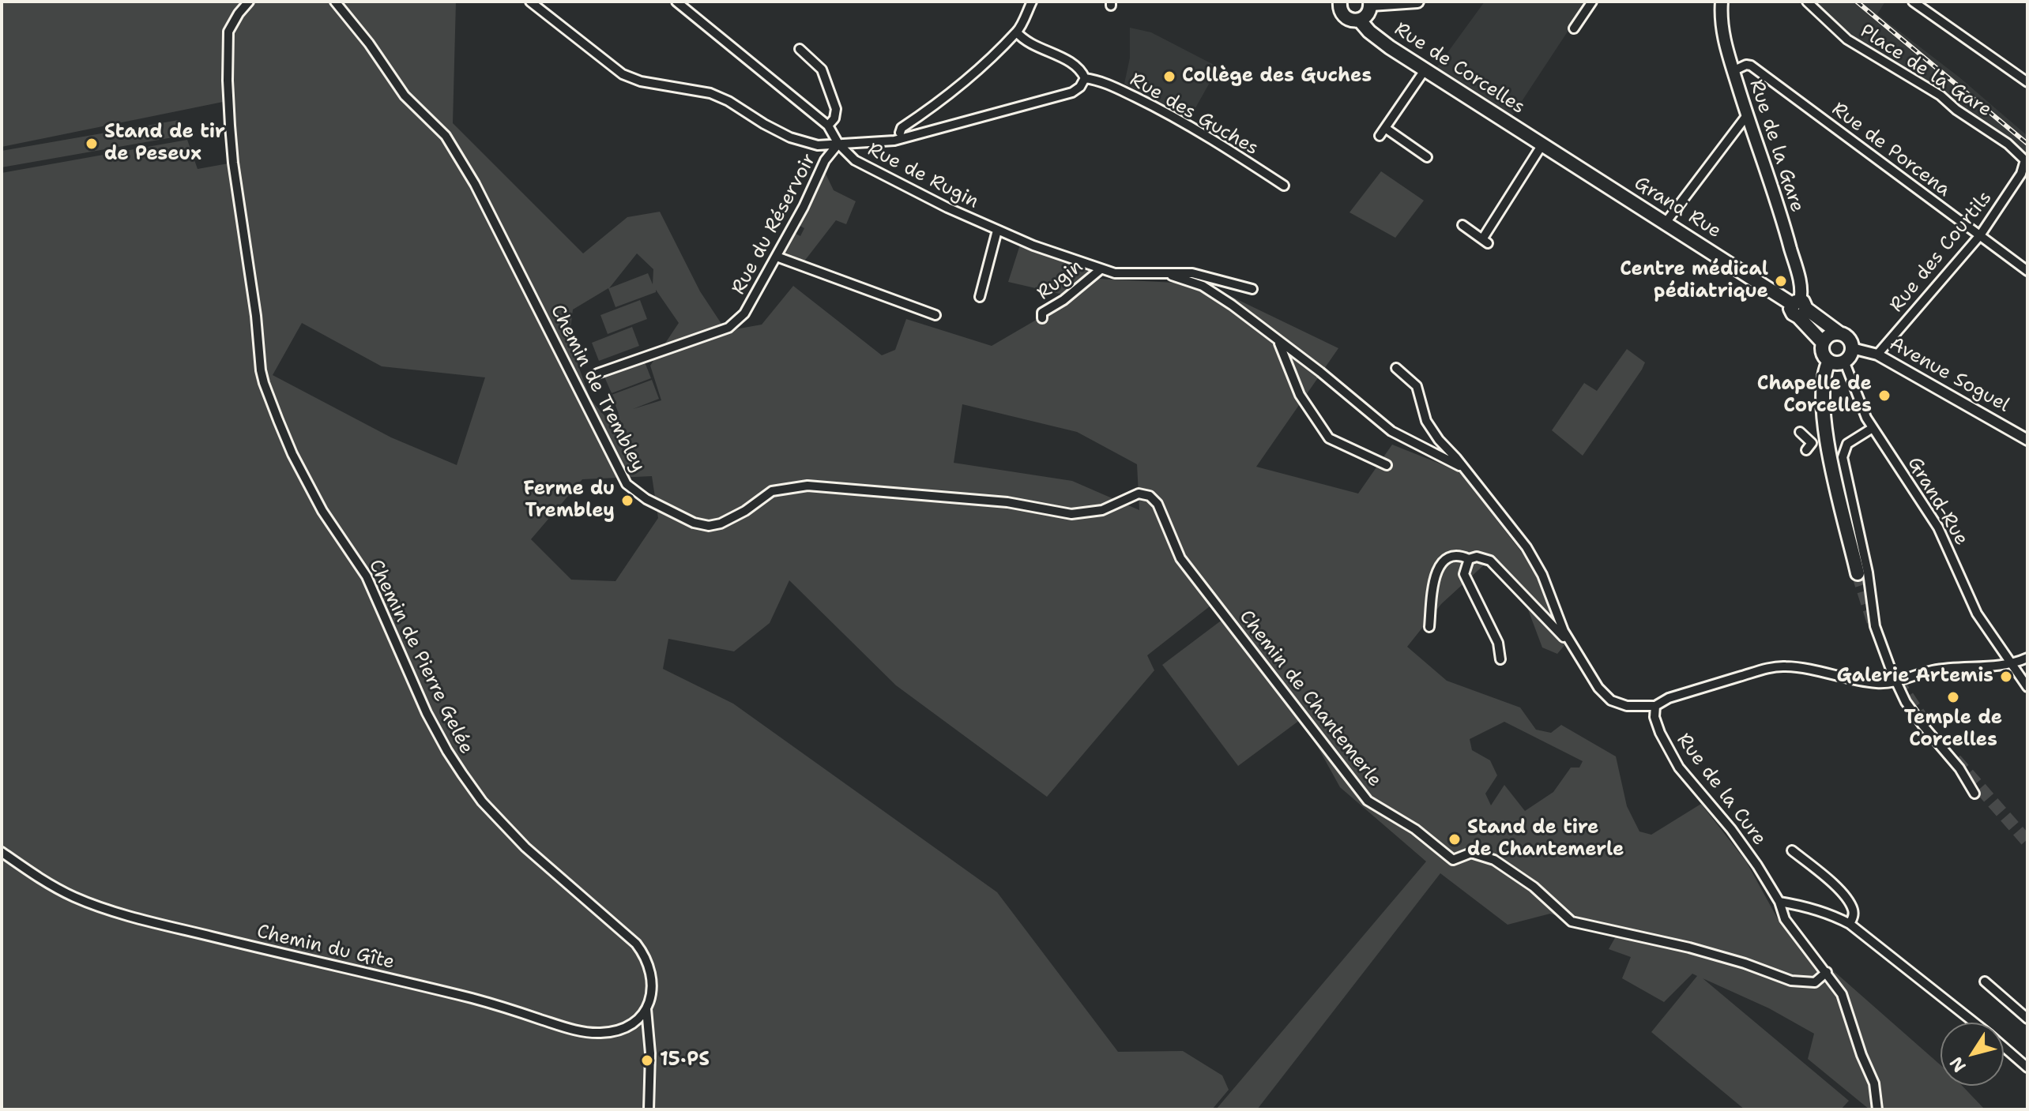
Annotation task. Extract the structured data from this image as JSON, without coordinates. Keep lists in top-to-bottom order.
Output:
{
  "streets": {
    "main road": ["Rue de Corcelles", "Rue de la Gare", "Grand Rue"],
    "street": [
      "Place de la Gare",
      "Rue des Guches",
      "Rue de Porcena",
      "Rue de Rugin",
      "Rue du Réservoir",
      "Rue des Courtils",
      "Rugin",
      "Avenue Soguel",
      "Chemin de Trembley",
      "Grand-Rue",
      "Chemin de Pierre Gelée",
      "Chemin de Chantemerle",
      "Rue de la Cure",
      "Chemin du Gîte"
    ]
  },
  "crossings": [
    ["Rue de Corcelles", "Grand Rue"],
    ["Place de la Gare", "Rue des Courtils"],
    ["Rue de la Gare", "Rue de Porcena"],
    ["Rue de la Gare", "Grand Rue"],
    ["Rue de Porcena", "Rue des Courtils"],
    ["Rue de Rugin", "Rue du Réservoir"],
    ["Rue de Rugin", "Rugin"],
    ["Rue des Courtils", "Avenue Soguel"],
    ["Avenue Soguel", "Grand-Rue"],
    ["Chemin de Trembley", "Chemin de Chantemerle"],
    ["Chemin de Pierre Gelée", "Chemin du Gîte"],
    ["Chemin de Chantemerle", "Rue de la Cure"]
  ],
  "places": [
    "Collège des Guches",
    "Stand de tir de Peseux",
    "Centre médical pédiatrique",
    "Chapelle de Corcelles",
    "Ferme du Trembley",
    "Galerie Artemis",
    "Temple de Corcelles",
    "Stand de tire de Chantemerle",
    "15·PS"
  ],
  "north": "bottom left"
}
